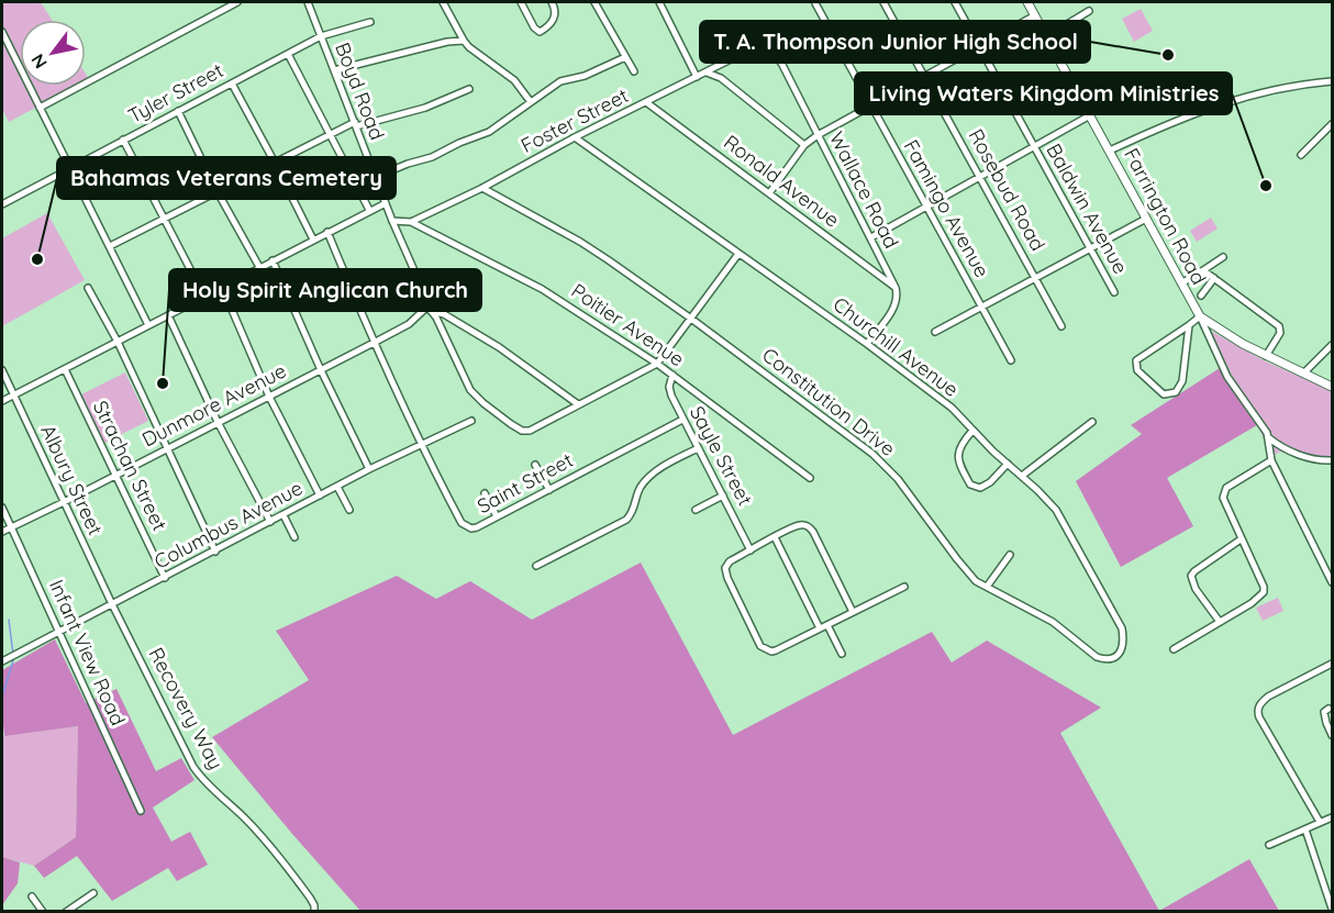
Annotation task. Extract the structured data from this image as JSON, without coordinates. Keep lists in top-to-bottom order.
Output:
{
  "streets": {
    "street": [
      "Boyd Road",
      "Tyler Street",
      "Foster Street",
      "Ronald Avenue",
      "Wallace Road",
      "Rosebud Road",
      "Famingo Avenue",
      "Baldwin Avenue",
      "Farrington Road",
      "Poitier Avenue",
      "Churchill Avenue",
      "Constitution Drive",
      "Dunmore Avenue",
      "Sayle Street",
      "Strachan Street",
      "Albury Street",
      "Saint Street",
      "Columbus Avenue",
      "Infant View Road",
      "Recovery Way"
    ]
  },
  "crossings": [
    ["Boyd Road", "Tyler Street"],
    ["Boyd Road", "Foster Street"],
    ["Boyd Road", "Dunmore Avenue"],
    ["Foster Street", "Ronald Avenue"],
    ["Foster Street", "Wallace Road"],
    ["Foster Street", "Poitier Avenue"],
    ["Foster Street", "Churchill Avenue"],
    ["Foster Street", "Constitution Drive"],
    ["Ronald Avenue", "Wallace Road"],
    ["Poitier Avenue", "Sayle Street"],
    ["Churchill Avenue", "Constitution Drive"],
    ["Dunmore Avenue", "Strachan Street"],
    ["Dunmore Avenue", "Albury Street"],
    ["Dunmore Avenue", "Infant View Road"],
    ["Sayle Street", "Saint Street"],
    ["Strachan Street", "Columbus Avenue"],
    ["Albury Street", "Columbus Avenue"],
    ["Albury Street", "Recovery Way"],
    ["Saint Street", "Columbus Avenue"],
    ["Columbus Avenue", "Infant View Road"],
    ["Columbus Avenue", "Recovery Way"]
  ],
  "places": [
    "T. A. Thompson Junior High School",
    "Living Waters Kingdom Ministries",
    "Bahamas Veterans Cemetery",
    "Holy Spirit Anglican Church"
  ],
  "north": "bottom left"
}
